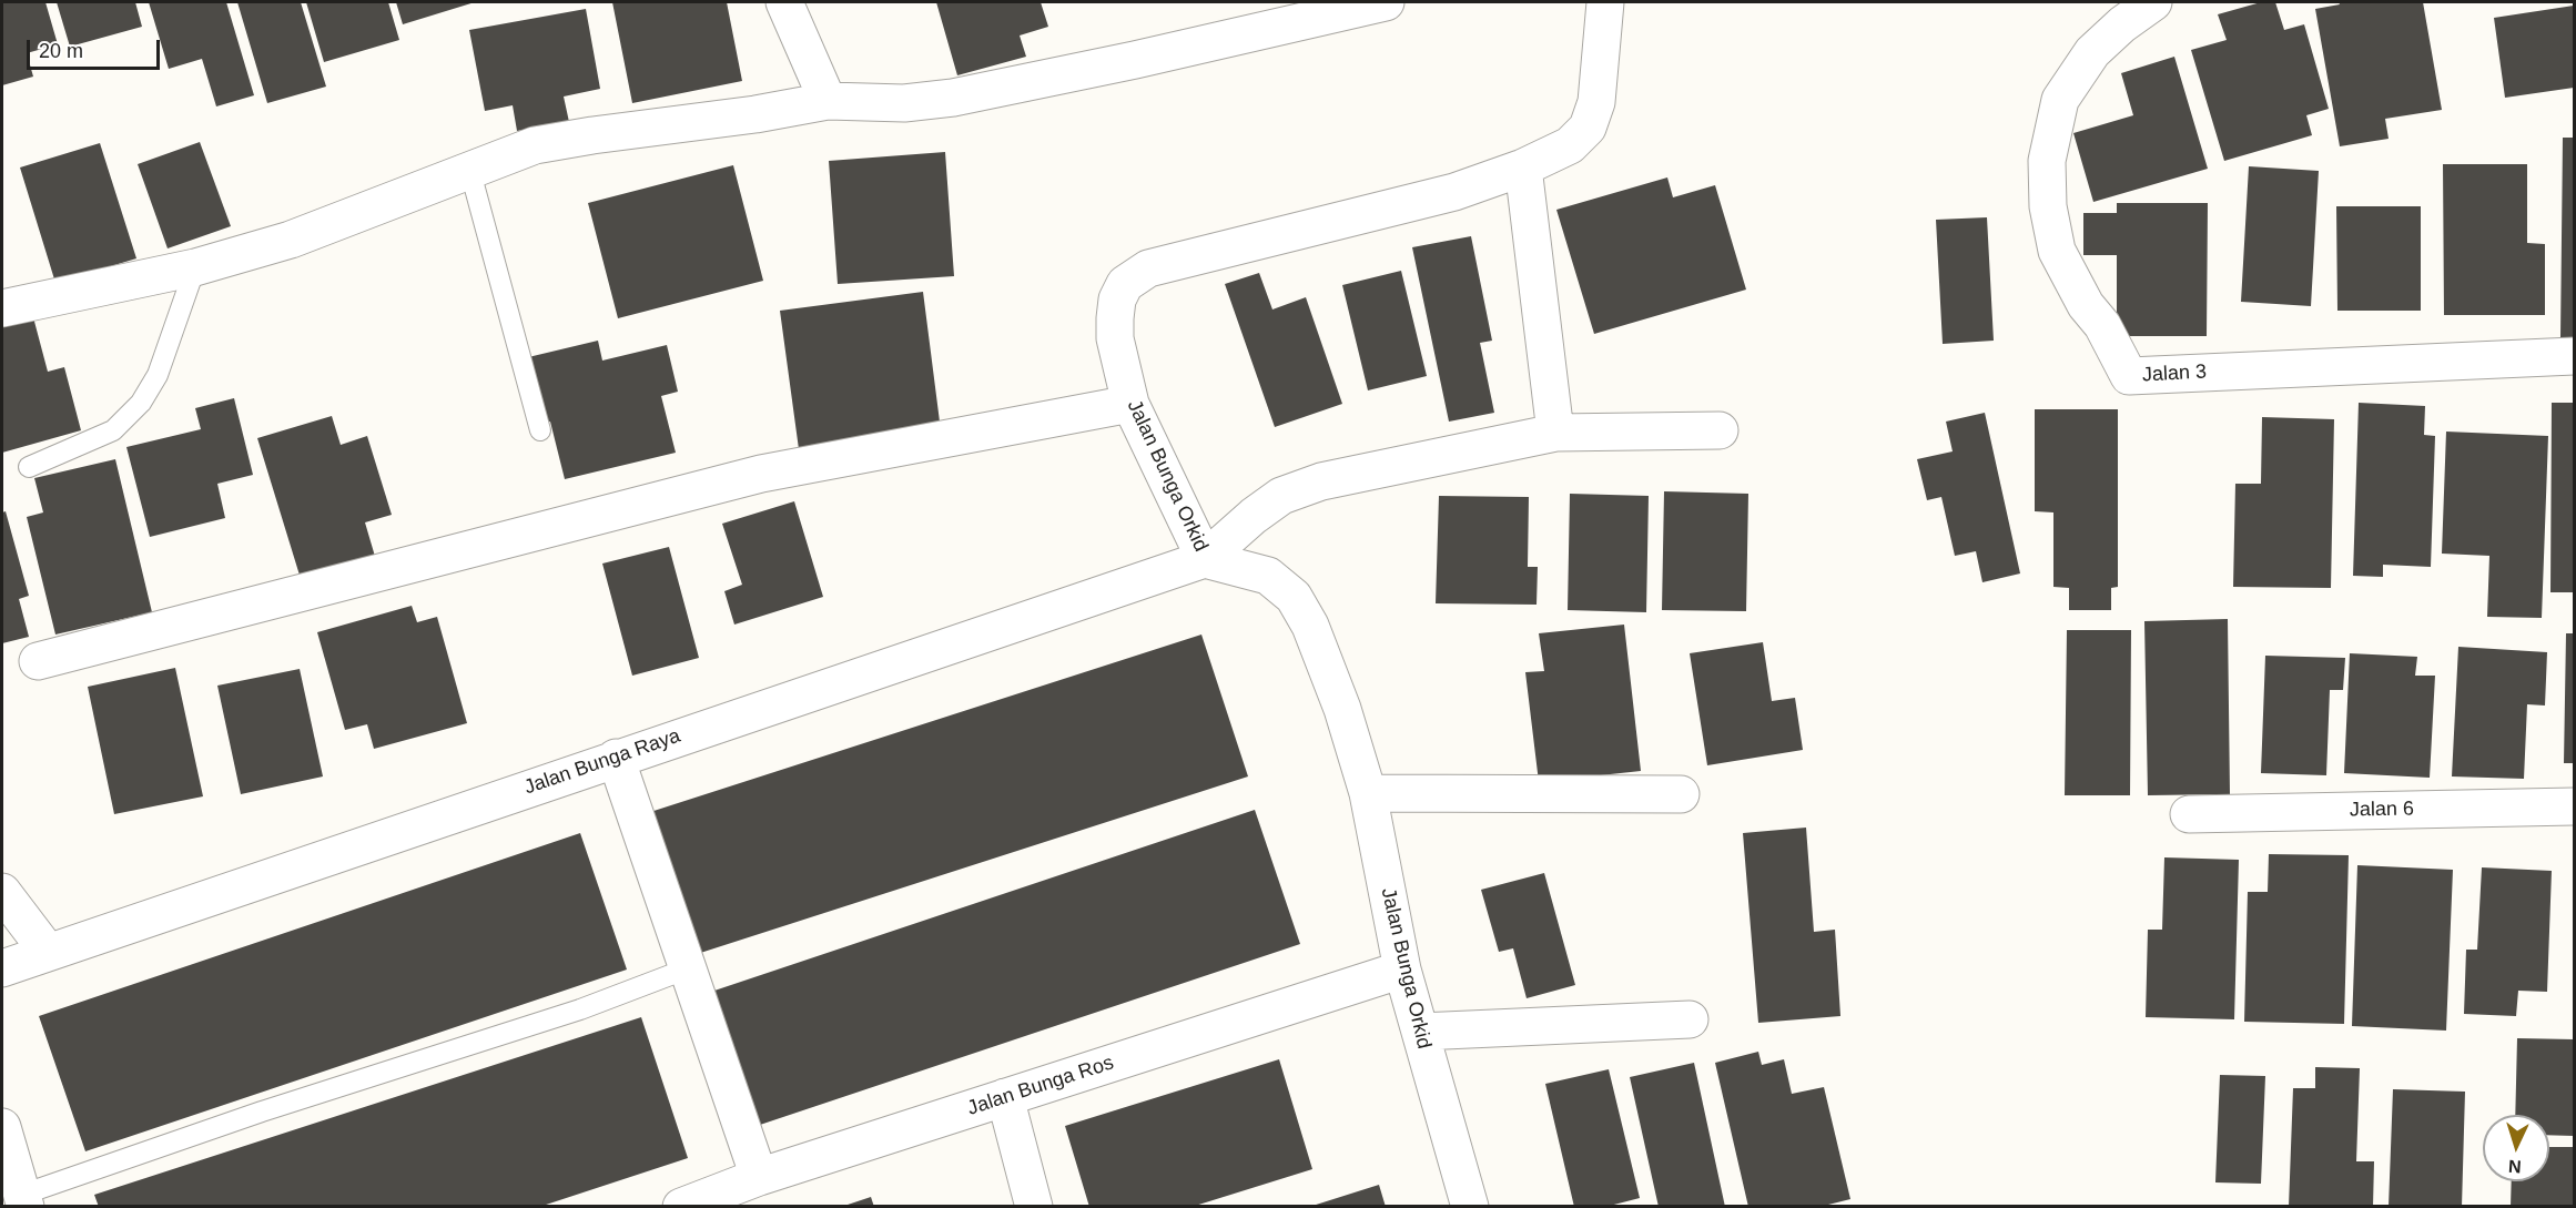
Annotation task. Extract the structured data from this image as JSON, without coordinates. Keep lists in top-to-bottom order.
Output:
{
  "streets": {
    "street": [
      "Jalan 3",
      "Jalan Bunga Orkid",
      "Jalan Bunga Raya",
      "Jalan 6",
      "Jalan Bunga Ros"
    ]
  },
  "crossings": [
    ["Jalan Bunga Orkid", "Jalan Bunga Raya"],
    ["Jalan Bunga Orkid", "Jalan Bunga Ros"]
  ],
  "scale_bar": "20 m",
  "north": "bottom"
}
